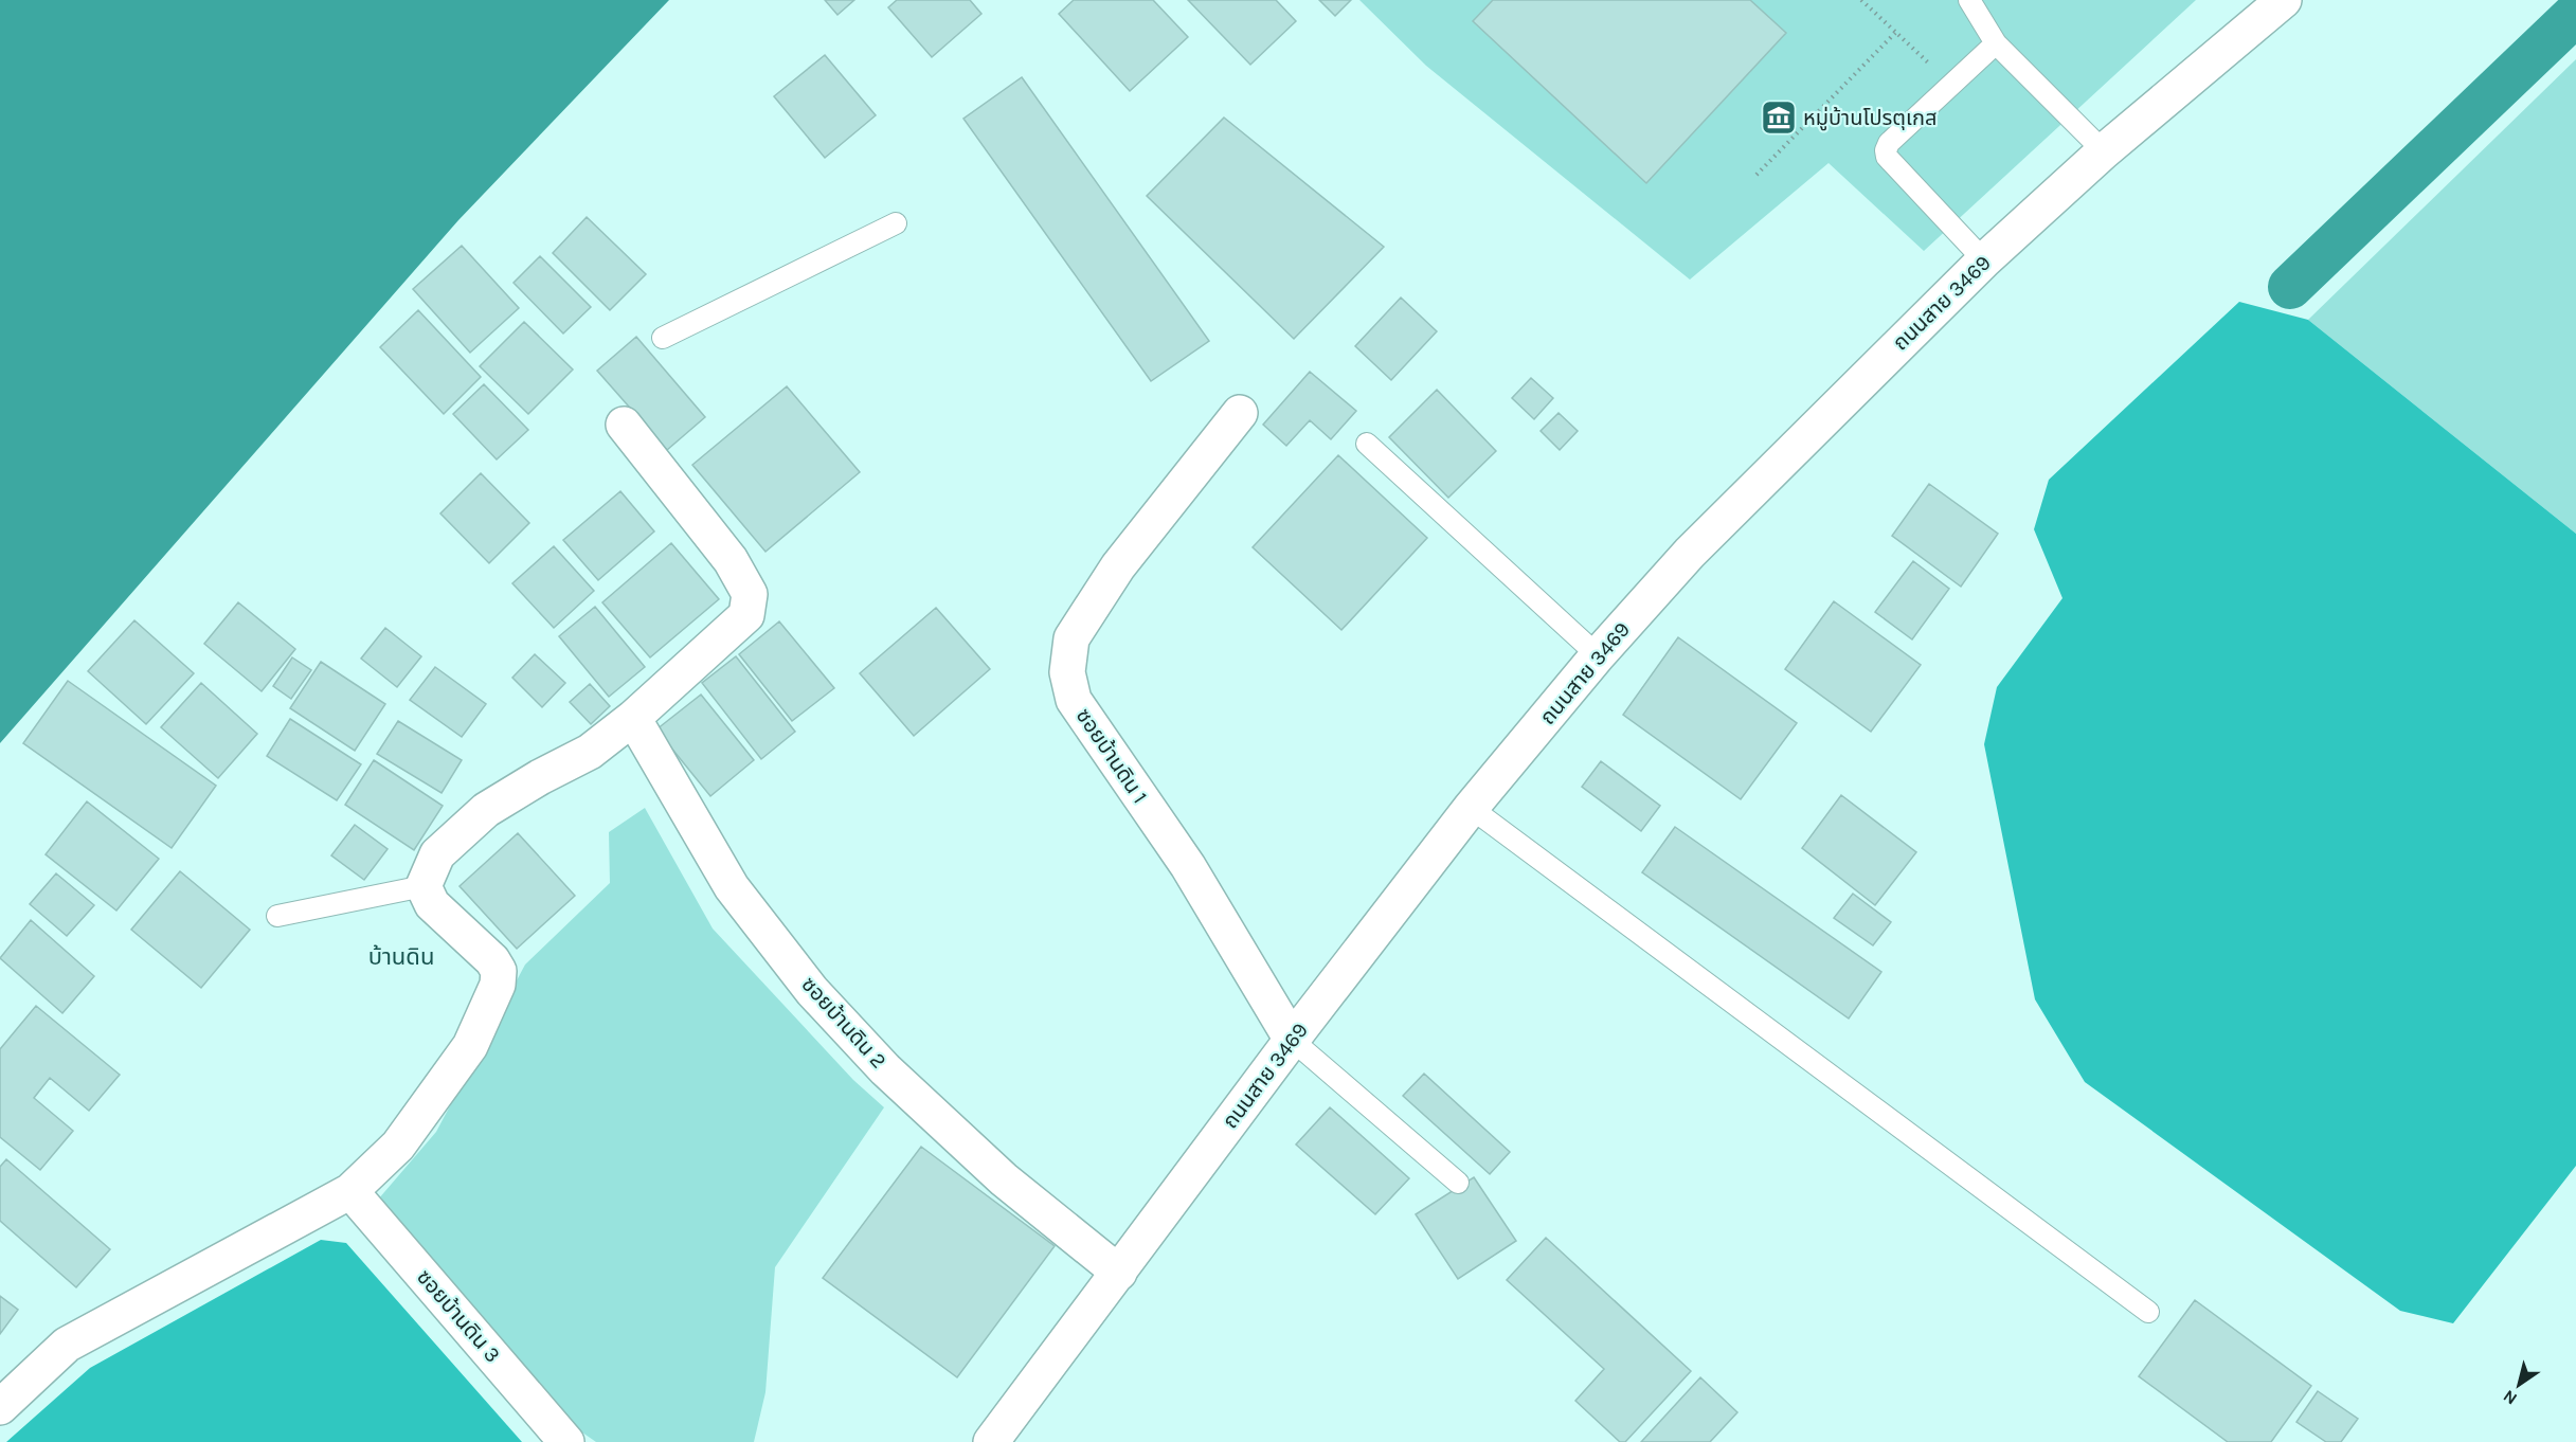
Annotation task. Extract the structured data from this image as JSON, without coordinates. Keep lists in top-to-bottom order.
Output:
{
  "streets": {
    "street": [
      "ถนนสาย 3469",
      "ซอยบ้านดิน 1",
      "ซอยบ้านดิน 2",
      "ซอยบ้านดิน 3"
    ]
  },
  "crossings": [
    ["ถนนสาย 3469", "ซอยบ้านดิน 1"],
    ["ถนนสาย 3469", "ซอยบ้านดิน 2"]
  ],
  "districts": ["บ้านดิน"],
  "places": {
    "museum": ["หมู่บ้านโปรตุเกส"]
  },
  "north": "bottom left"
}
